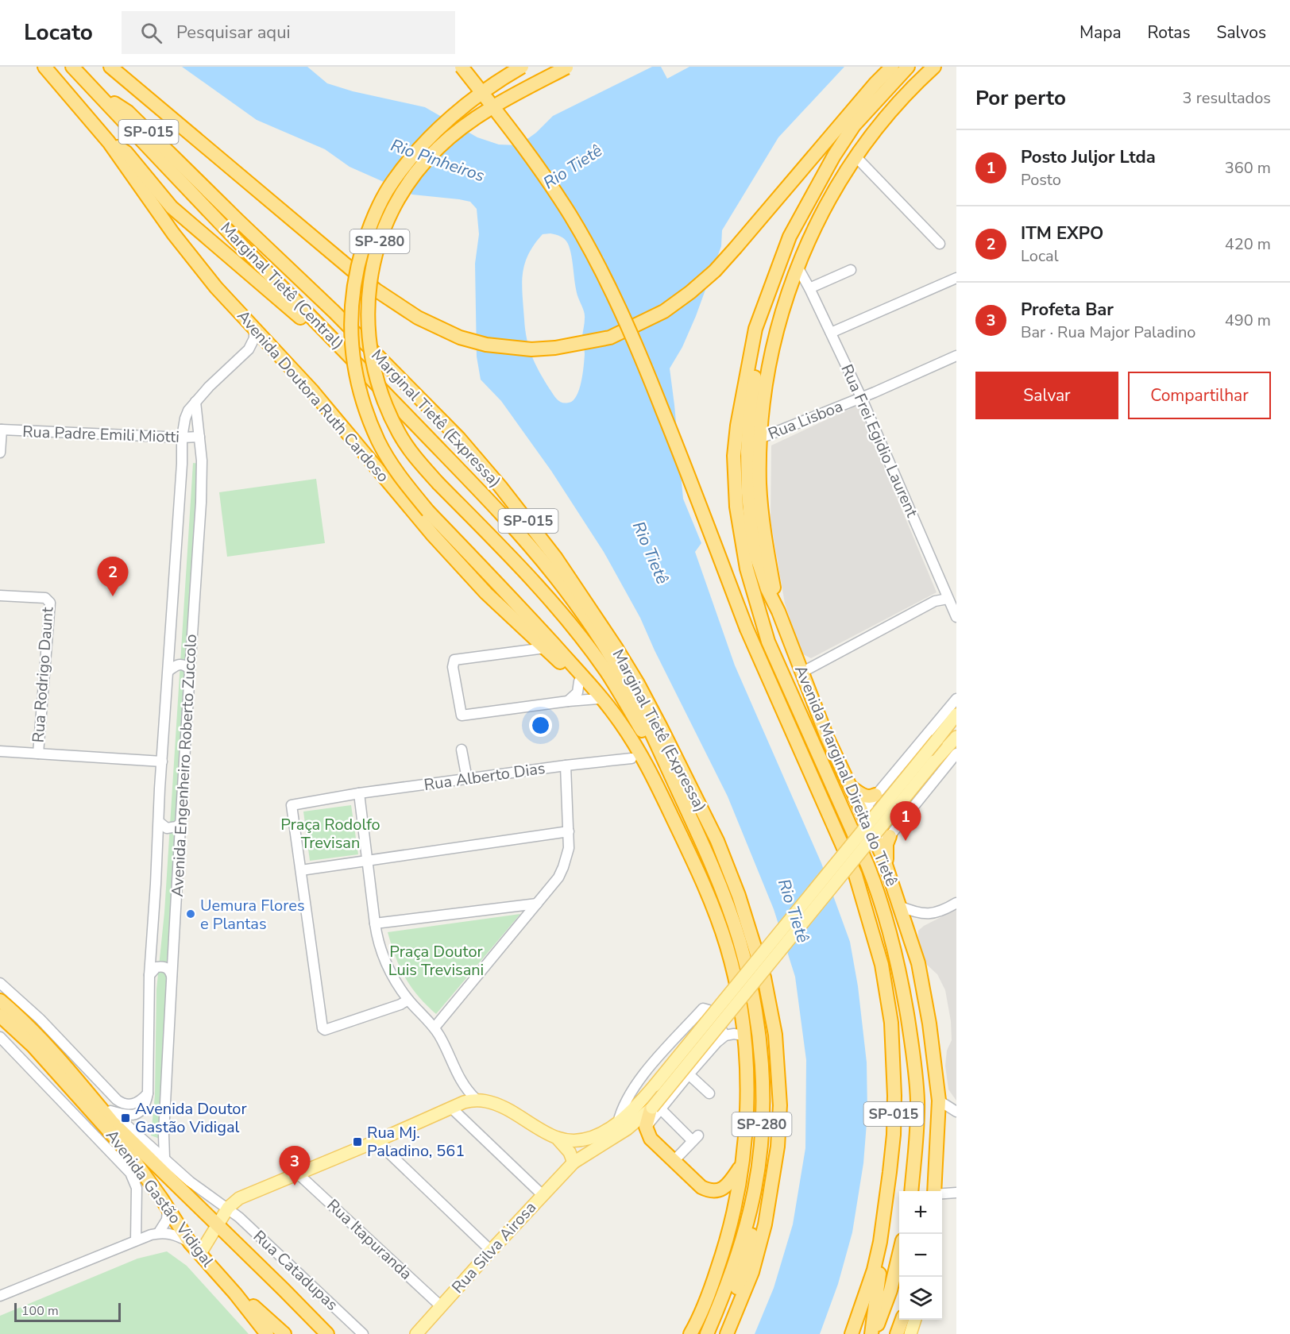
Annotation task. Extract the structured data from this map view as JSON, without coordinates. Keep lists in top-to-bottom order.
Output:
{
  "streets": {
    "highway": [
      "SP-015",
      "SP-280",
      "Marginal Tietê (Central)",
      "Avenida Doutora Ruth Cardoso",
      "Marginal Tietê (Expressa)",
      "Avenida Marginal Direita do Tietê",
      "Avenida Gastão Vidigal"
    ],
    "main road": ["Rua Silva Airosa"],
    "street": [
      "Rua Lisboa",
      "Rua Padre Emili Miotti",
      "Rua Frei Egidio Laurent",
      "Rua Rodrigo Daunt",
      "Avenida Engenheiro Roberto Zuccolo",
      "Rua Alberto Dias",
      "Rua Itapuranda",
      "Rua Catadupas"
    ]
  },
  "crossings": [
    ["SP-015", "SP-280"],
    ["SP-015", "Marginal Tietê (Central)"],
    ["SP-015", "Marginal Tietê (Expressa)"],
    ["SP-280", "Marginal Tietê (Central)"],
    ["Marginal Tietê (Central)", "Marginal Tietê (Expressa)"],
    ["Avenida Doutora Ruth Cardoso", "Avenida Engenheiro Roberto Zuccolo"],
    ["Rua Lisboa", "Rua Frei Egidio Laurent"],
    ["Rua Padre Emili Miotti", "Avenida Engenheiro Roberto Zuccolo"],
    ["Avenida Engenheiro Roberto Zuccolo", "Avenida Gastão Vidigal"],
    ["Avenida Gastão Vidigal", "Rua Catadupas"],
    ["Rua Itapuranda", "Rua Silva Airosa"]
  ],
  "water": ["Rio Pinheiros", "Rio Tietê"],
  "parks": ["Praça Rodolfo Trevisan", "Praça Doutor Luis Trevisani"],
  "places": {
    "other": ["Uemura Flores e Plantas"],
    "transit": ["Avenida Doutor Gastão Vidigal", "Rua Mj. Paladino, 561"]
  },
  "scale_bar": "100 m",
  "page": {
    "header": "Locato",
    "search": "Pesquisar aqui",
    "nav": ["Mapa", "Rotas", "Salvos"],
    "heading": ["Por perto", "3 resultados"],
    "list": [
      {
        "mark": "1",
        "name": "Posto Juljor Ltda",
        "note": "Posto",
        "value": "360 m"
      },
      {
        "mark": "2",
        "name": "ITM EXPO",
        "note": "Local",
        "value": "420 m"
      },
      {
        "mark": "3",
        "name": "Profeta Bar",
        "note": "Bar · Rua Major Paladino",
        "value": "490 m"
      }
    ],
    "buttons": ["Salvar", "Compartilhar"],
    "pins": ["2", "1", "3"],
    "map_buttons": ["+", "−"],
    "scale": "100 m"
  }
}
